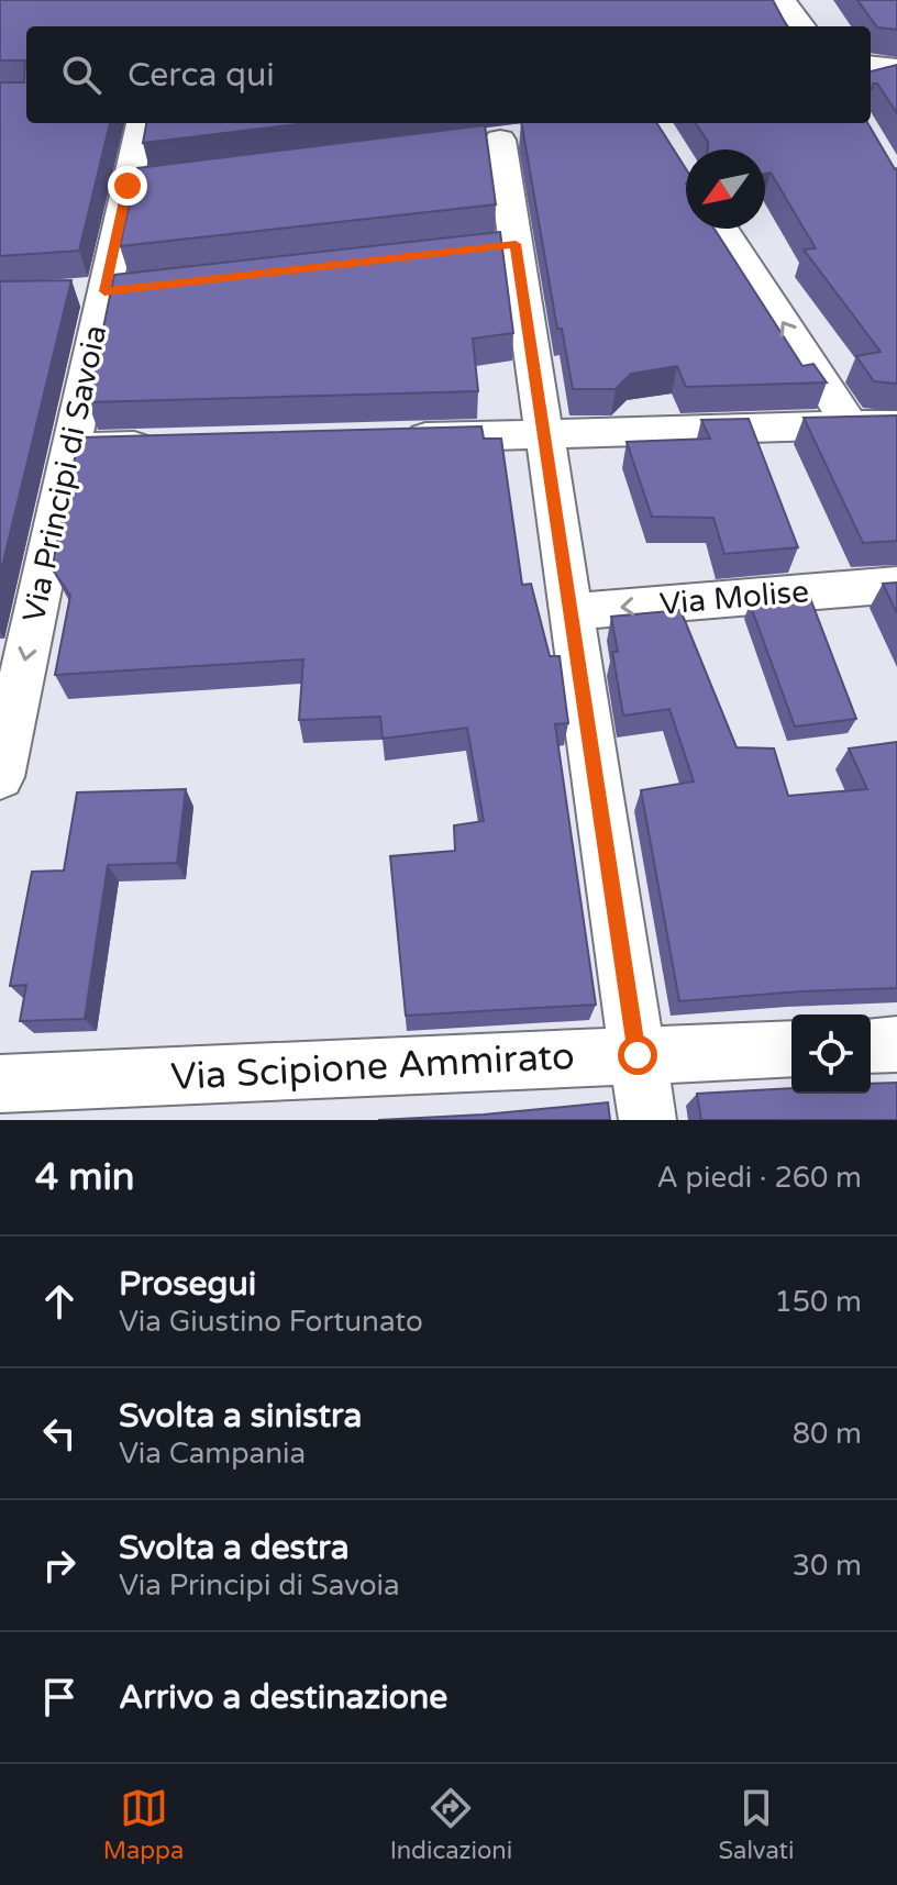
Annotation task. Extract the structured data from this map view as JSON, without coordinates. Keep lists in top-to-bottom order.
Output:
{
  "streets": {
    "street": ["Via Principi di Savoia", "Via Molise", "Via Scipione Ammirato"]
  },
  "one_way": ["Via Principi di Savoia"],
  "north": "bottom left",
  "page": {
    "search": "Cerca qui",
    "heading": ["4 min", "A piedi · 260 m"],
    "list": [
      ["Prosegui", "Via Giustino Fortunato", "150 m"],
      ["Svolta a sinistra", "Via Campania", "80 m"],
      ["Svolta a destra", "Via Principi di Savoia", "30 m"],
      "Arrivo a destinazione"
    ],
    "nav": ["Mappa", "Indicazioni", "Salvati"]
  }
}
